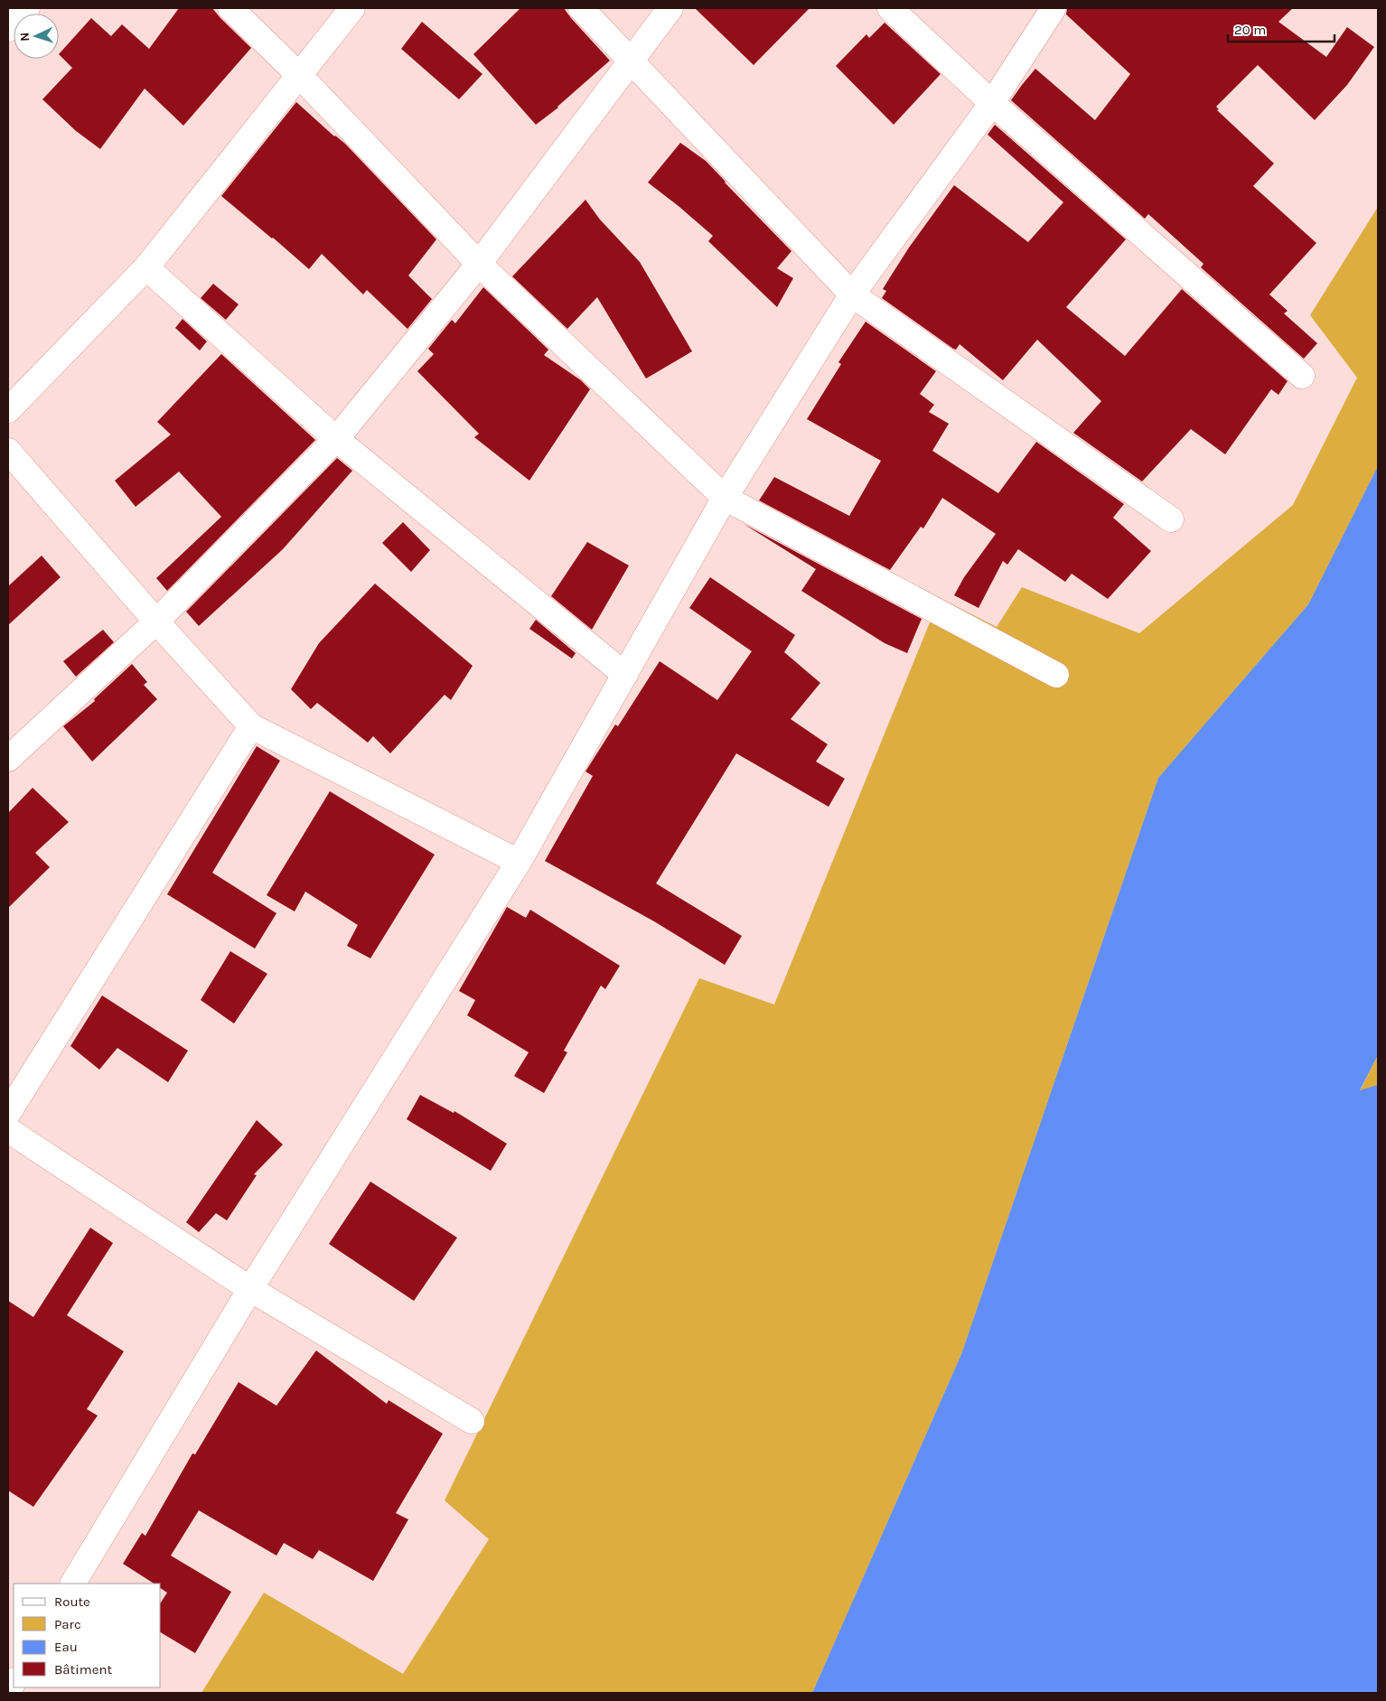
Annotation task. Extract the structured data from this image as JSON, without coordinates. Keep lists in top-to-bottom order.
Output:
{
  "legend": [
    "Route",
    "Parc",
    "Eau",
    "Bâtiment"
  ],
  "scale_bar": "20 m",
  "north": "left"
}
